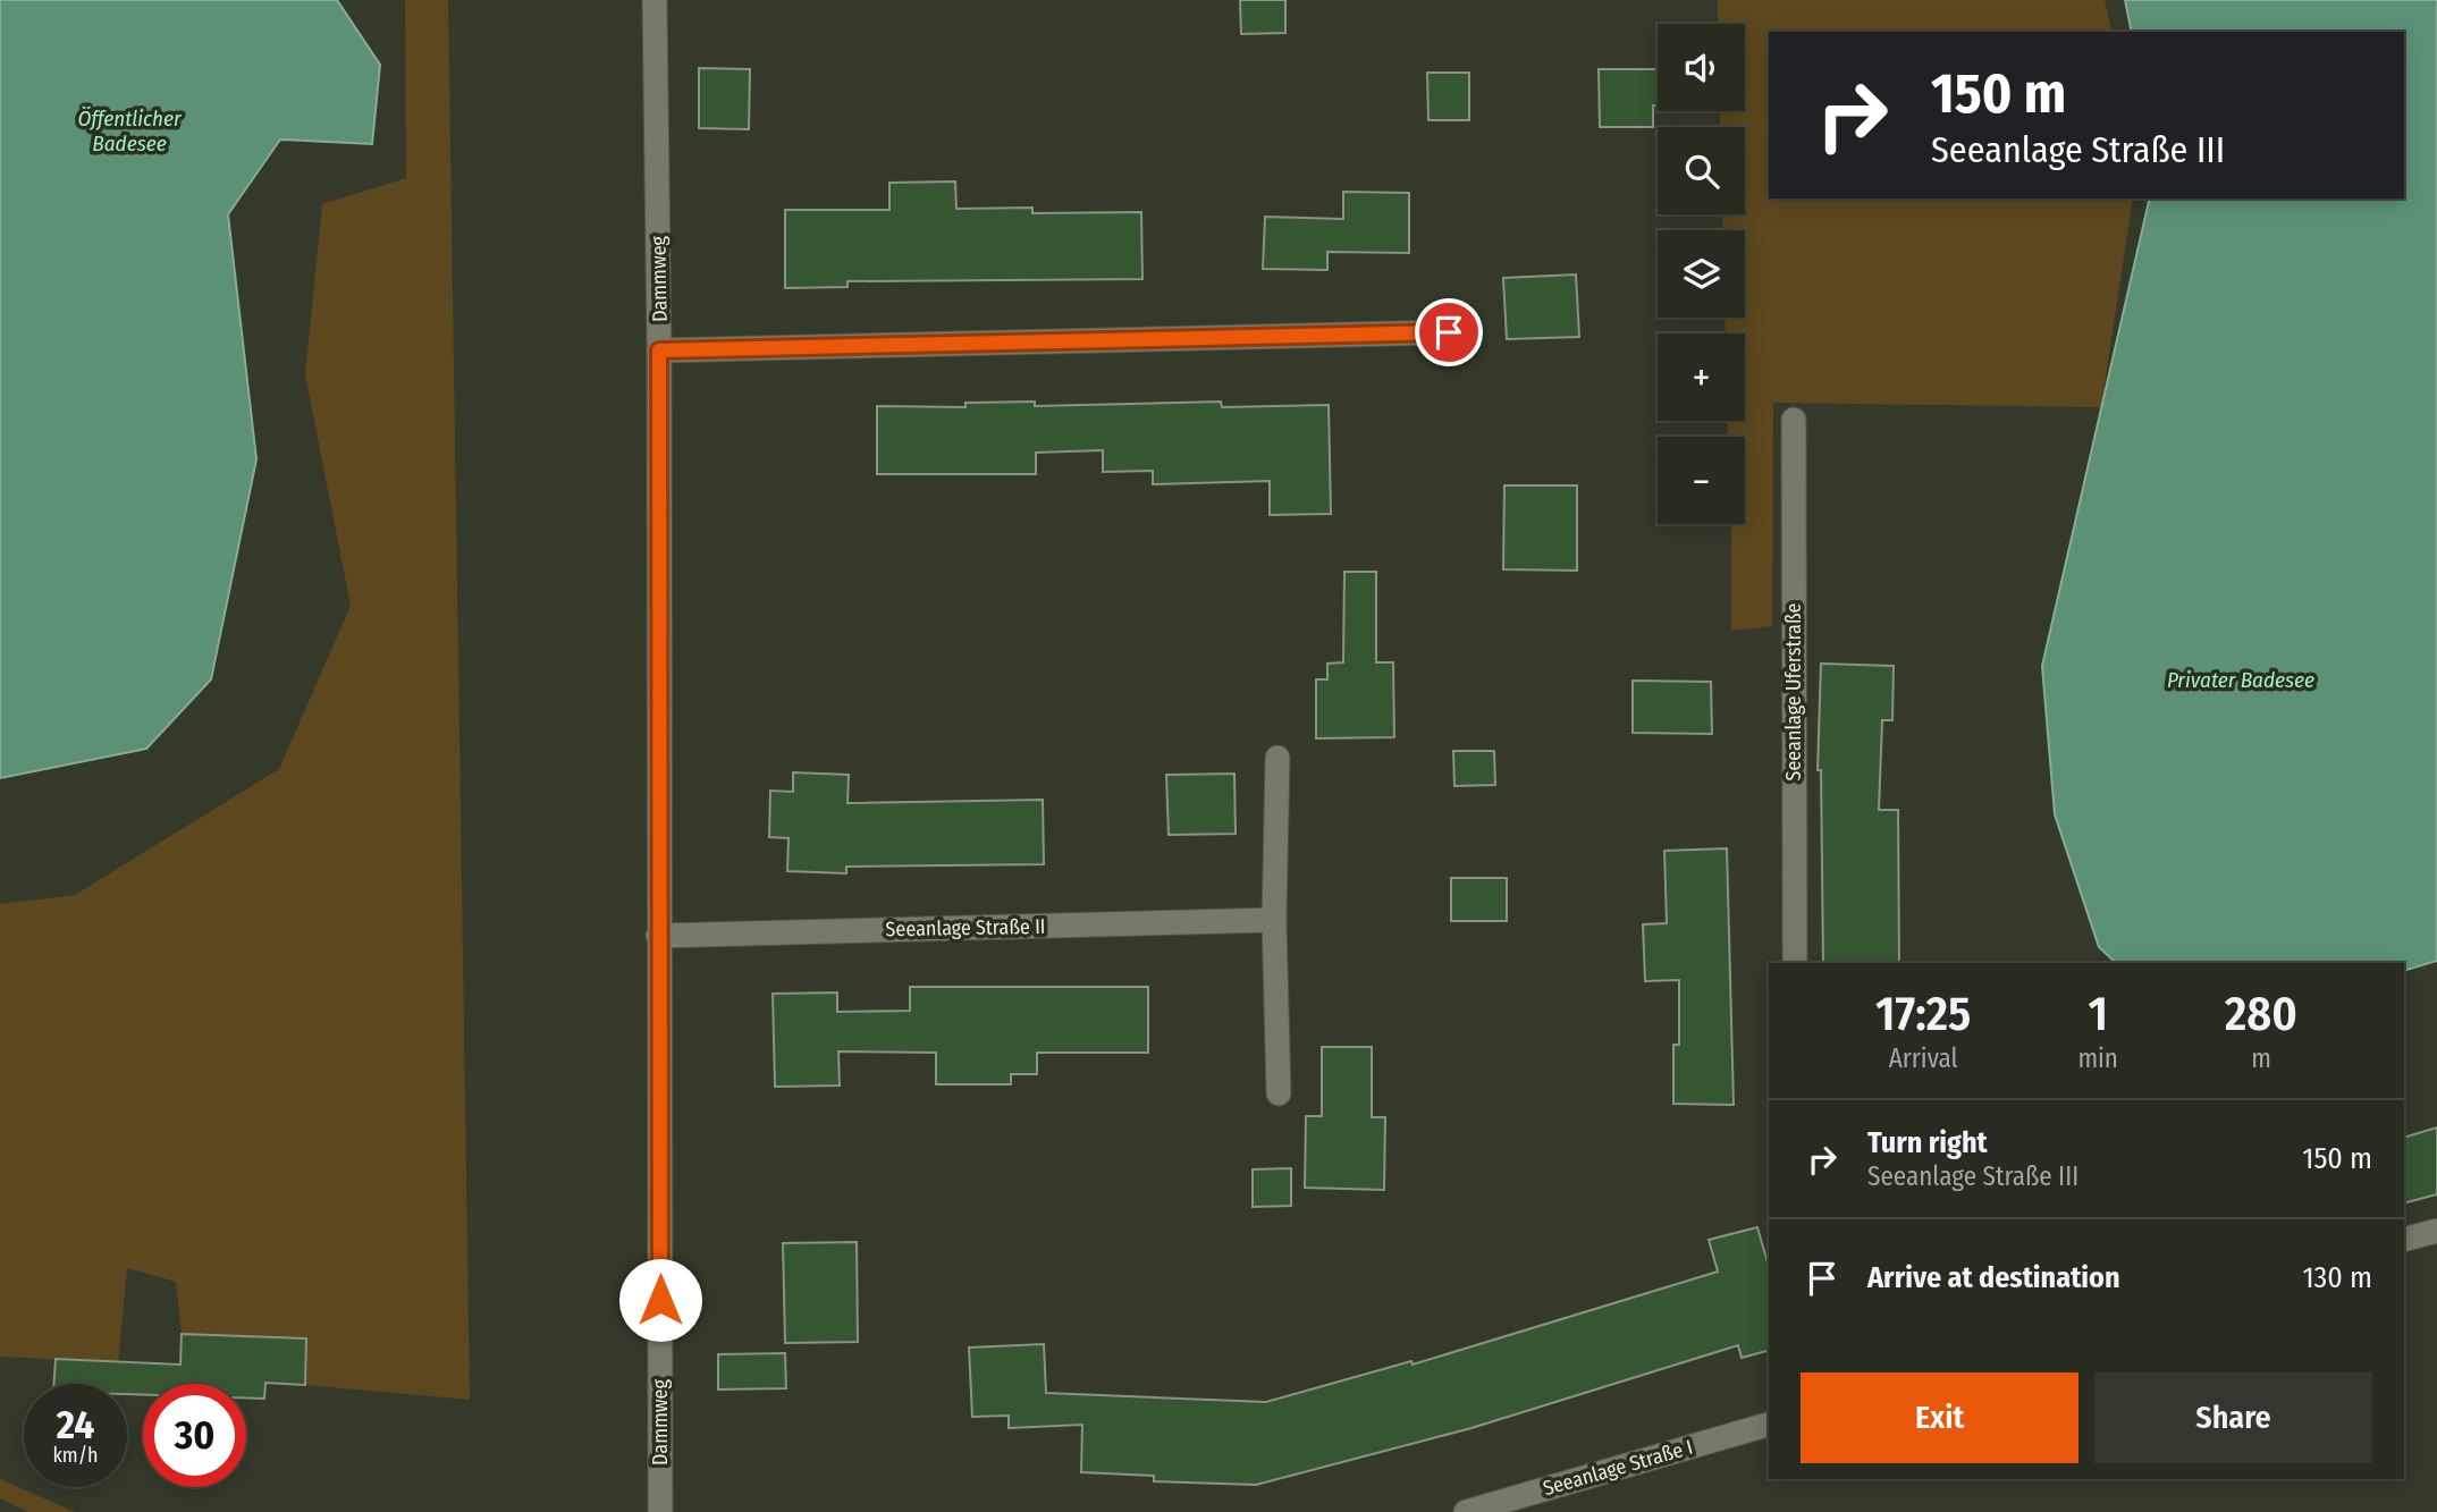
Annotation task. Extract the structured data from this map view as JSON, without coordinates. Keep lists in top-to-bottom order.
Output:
{
  "streets": {
    "street": [
      "Dammweg",
      "Seeanlage Uferstraße",
      "Seeanlage Straße II",
      "Seeanlage Straße I"
    ]
  },
  "crossings": [
    ["Dammweg", "Seeanlage Straße II"]
  ],
  "water": ["Öffentlicher Badesee", "Privater Badesee"],
  "page": {
    "map_buttons": ["+", "−"],
    "turn": ["150 m", "Seeanlage Straße III"],
    "eta": [
      "17:25",
      "Arrival",
      "1",
      "min",
      "280",
      "m"
    ],
    "list": [
      {
        "name": "Turn right",
        "note": "Seeanlage Straße III",
        "value": "150 m"
      },
      {
        "name": "Arrive at destination",
        "value": "130 m"
      }
    ],
    "buttons": ["Exit", "Share"],
    "speed": "24 km/h",
    "limit": "30"
  }
}
